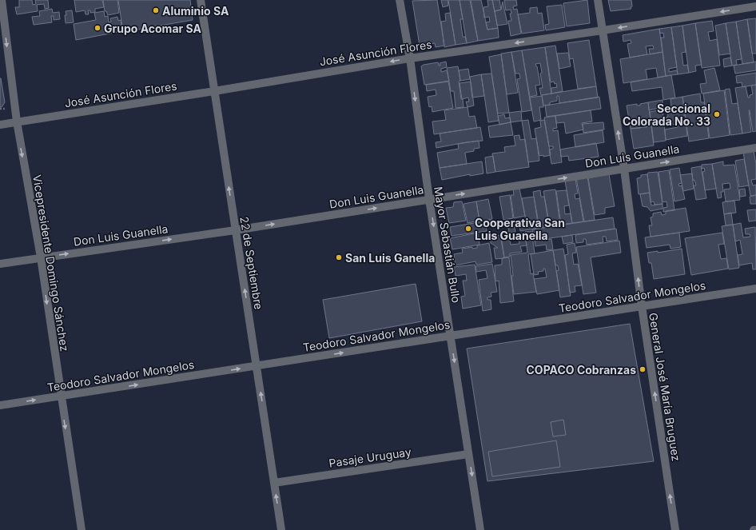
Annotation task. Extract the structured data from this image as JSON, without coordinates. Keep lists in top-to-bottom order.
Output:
{
  "streets": {
    "street": [
      "José Asunción Flores",
      "Don Luis Guanella",
      "Mayor Sebastián Bullo",
      "Vicepresidente Domingo Sánchez",
      "22 de Septiembre",
      "Teodoro Salvador Mongelos",
      "General José María Bruguez",
      "Pasaje Uruguay"
    ]
  },
  "crossings": [
    ["José Asunción Flores", "Mayor Sebastián Bullo"],
    ["José Asunción Flores", "Vicepresidente Domingo Sánchez"],
    ["José Asunción Flores", "22 de Septiembre"],
    ["José Asunción Flores", "General José María Bruguez"],
    ["Don Luis Guanella", "Mayor Sebastián Bullo"],
    ["Don Luis Guanella", "Vicepresidente Domingo Sánchez"],
    ["Don Luis Guanella", "22 de Septiembre"],
    ["Don Luis Guanella", "General José María Bruguez"],
    ["Mayor Sebastián Bullo", "Teodoro Salvador Mongelos"],
    ["Mayor Sebastián Bullo", "Pasaje Uruguay"],
    ["Vicepresidente Domingo Sánchez", "Teodoro Salvador Mongelos"],
    ["22 de Septiembre", "Teodoro Salvador Mongelos"],
    ["22 de Septiembre", "Pasaje Uruguay"],
    ["Teodoro Salvador Mongelos", "General José María Bruguez"]
  ],
  "one_way": [
    "José Asunción Flores",
    "Don Luis Guanella",
    "Mayor Sebastián Bullo",
    "Vicepresidente Domingo Sánchez",
    "22 de Septiembre",
    "Teodoro Salvador Mongelos",
    "General José María Bruguez"
  ],
  "places": [
    "Aluminio SA",
    "Grupo Acomar SA",
    "Seccional Colorada No. 33",
    "Cooperativa San Luis Guanella",
    "San Luis Ganella",
    "COPACO Cobranzas"
  ]
}
